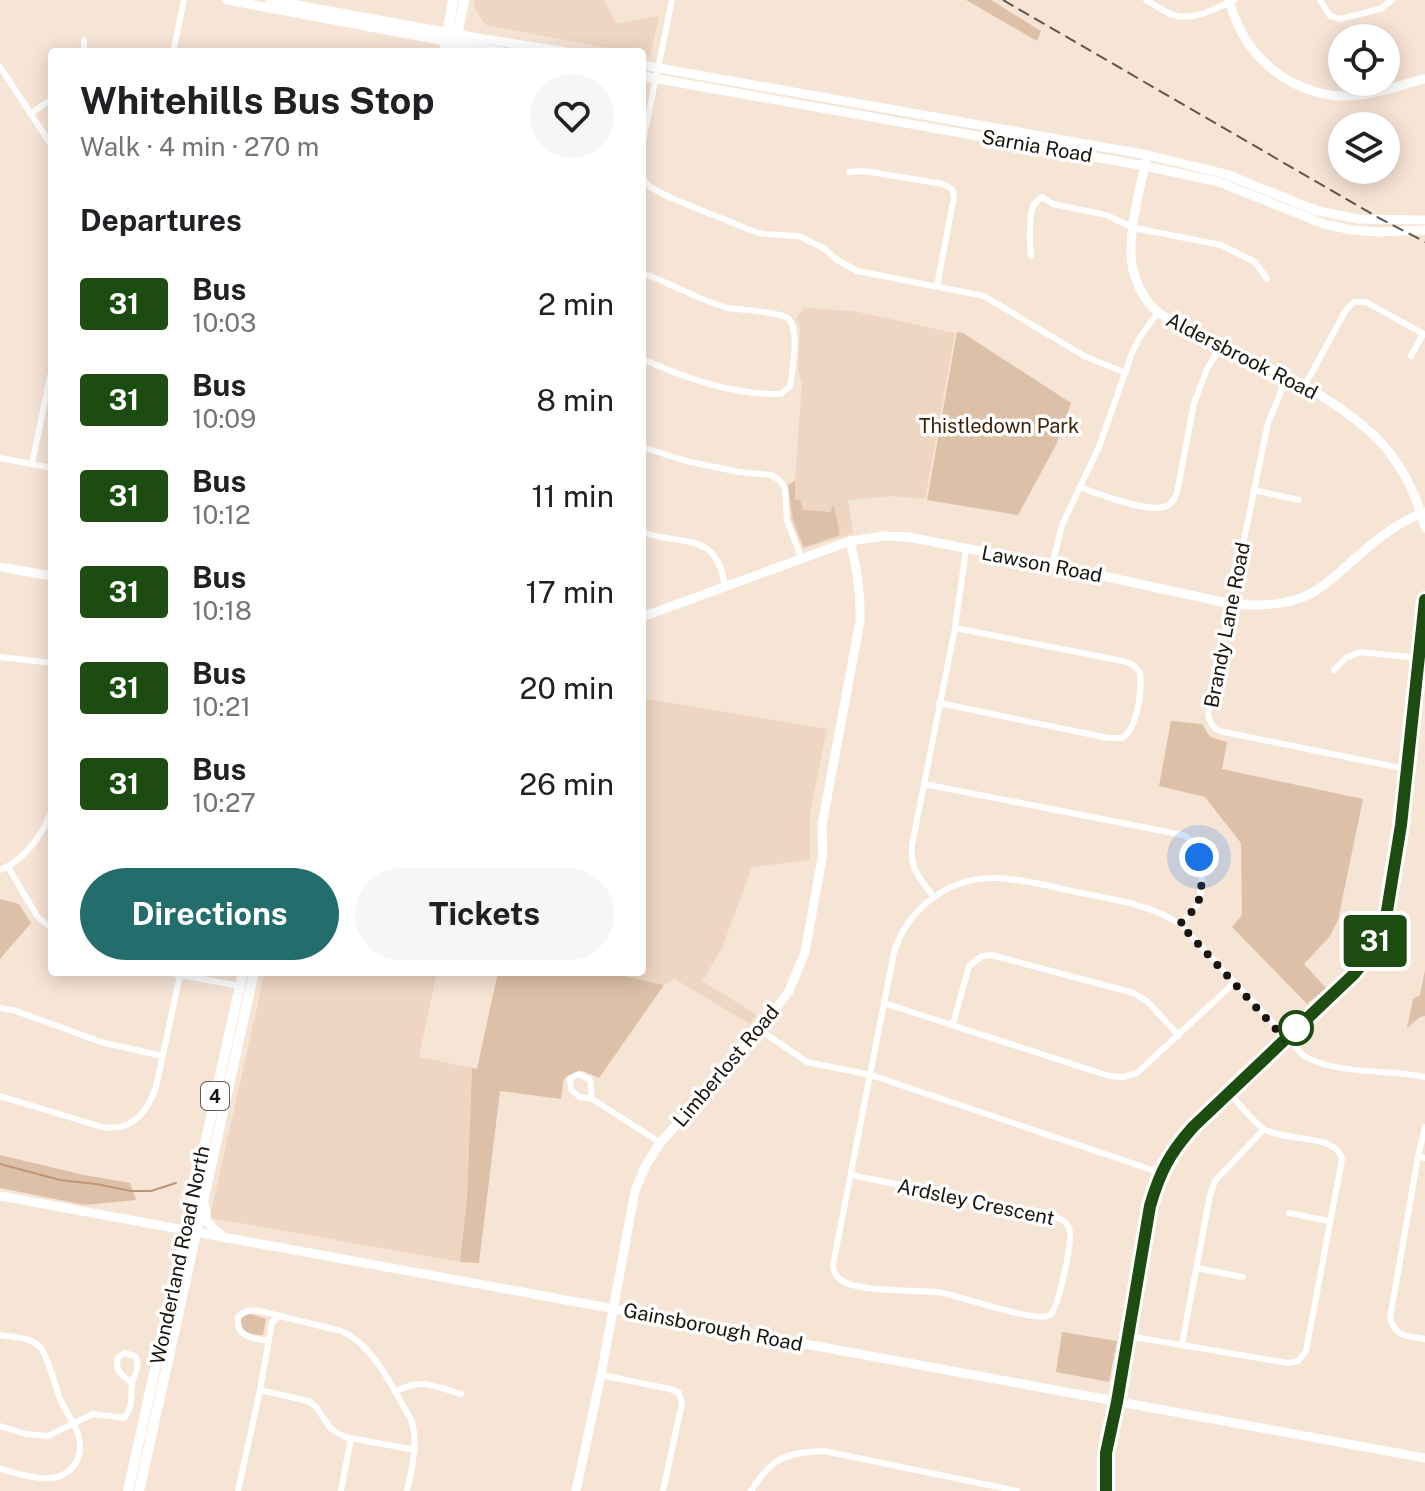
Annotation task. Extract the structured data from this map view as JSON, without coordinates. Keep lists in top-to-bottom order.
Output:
{
  "streets": {
    "main road": ["4", "Wonderland Road North"],
    "street": [
      "Sarnia Road",
      "Aldersbrook Road",
      "Lawson Road",
      "Brandy Lane Road",
      "Limberlost Road",
      "Ardsley Crescent",
      "Gainsborough Road"
    ]
  },
  "crossings": [
    ["Sarnia Road", "Aldersbrook Road"],
    ["Aldersbrook Road", "Lawson Road"],
    ["Aldersbrook Road", "Brandy Lane Road"],
    ["Lawson Road", "Brandy Lane Road"],
    ["Lawson Road", "Limberlost Road"],
    ["Limberlost Road", "Gainsborough Road"],
    ["Wonderland Road North", "Gainsborough Road"]
  ],
  "parks": ["Thistledown Park"],
  "lines": ["bus line 31"],
  "page": {
    "on_map": "31",
    "heading": [
      ["Whitehills Bus Stop", "Walk · 4 min · 270 m"],
      "Departures"
    ],
    "list": [
      {
        "mark": "31",
        "name": "Bus",
        "note": "10:03",
        "value": "2 min"
      },
      {
        "mark": "31",
        "name": "Bus",
        "note": "10:09",
        "value": "8 min"
      },
      {
        "mark": "31",
        "name": "Bus",
        "note": "10:12",
        "value": "11 min"
      },
      {
        "mark": "31",
        "name": "Bus",
        "note": "10:18",
        "value": "17 min"
      },
      {
        "mark": "31",
        "name": "Bus",
        "note": "10:21",
        "value": "20 min"
      },
      {
        "mark": "31",
        "name": "Bus",
        "note": "10:27",
        "value": "26 min"
      }
    ],
    "buttons": ["Directions", "Tickets"]
  }
}
